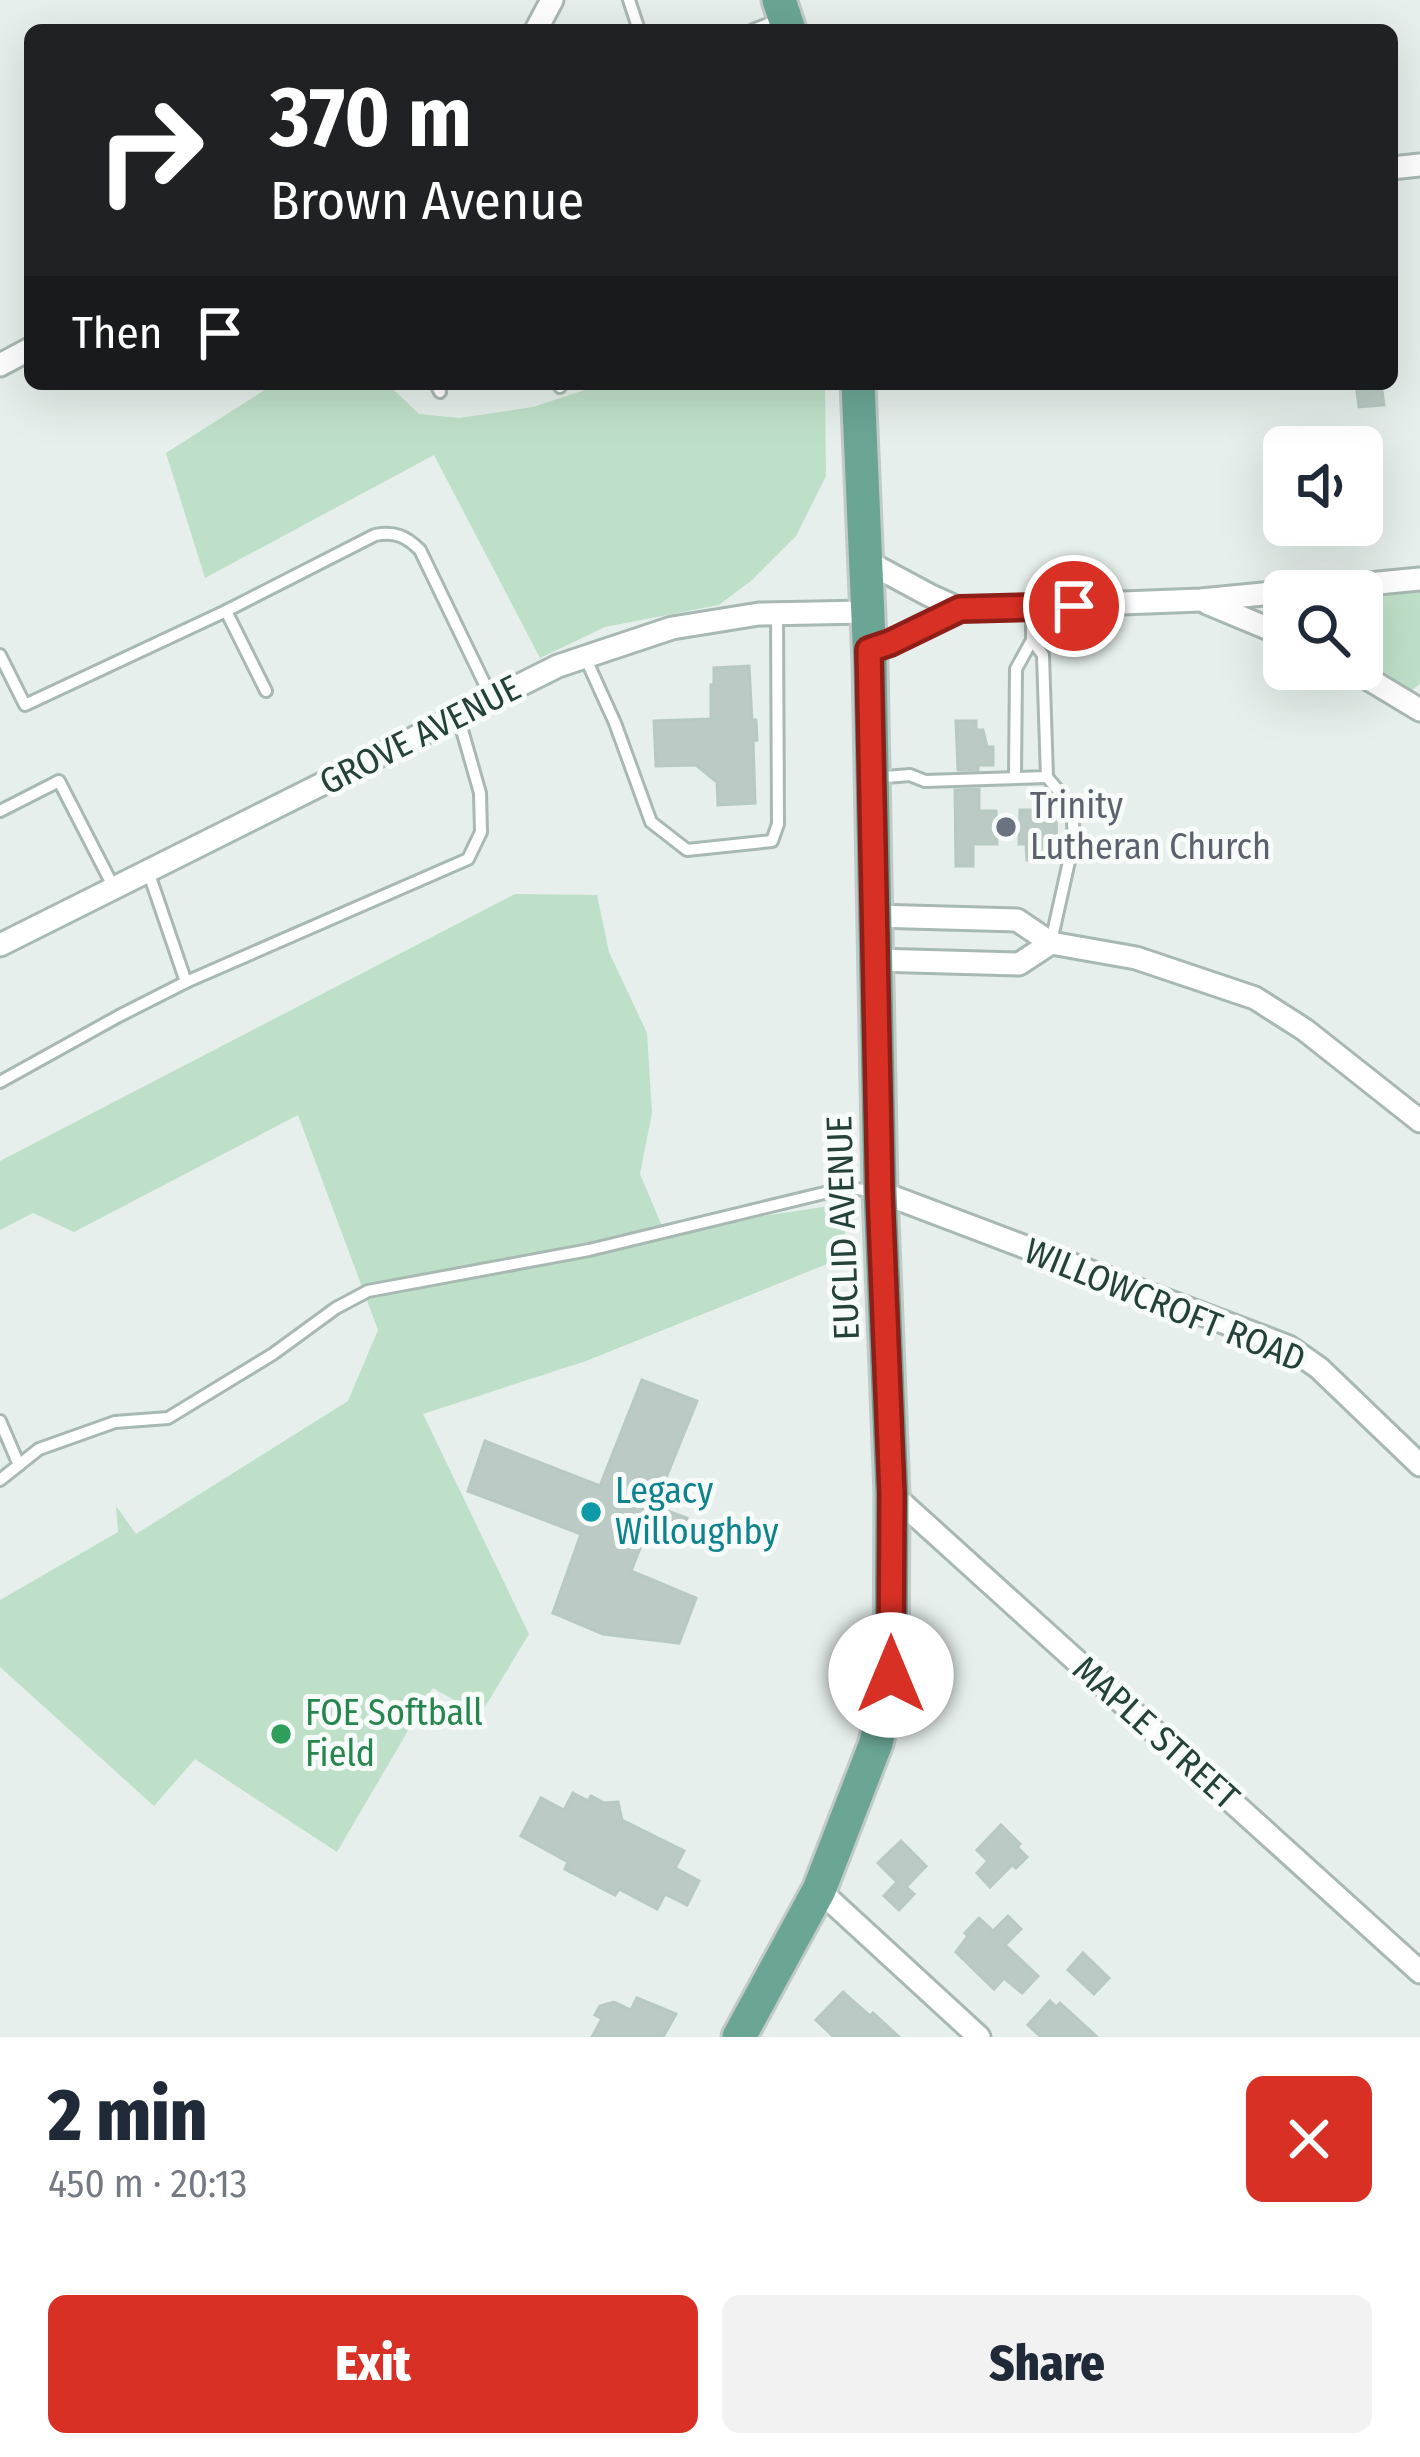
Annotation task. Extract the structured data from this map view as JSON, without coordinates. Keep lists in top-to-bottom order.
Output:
{
  "streets": {
    "main road": ["EUCLID AVENUE"],
    "street": ["GROVE AVENUE", "WILLOWCROFT ROAD", "MAPLE STREET"]
  },
  "crossings": [
    ["GROVE AVENUE", "EUCLID AVENUE"],
    ["EUCLID AVENUE", "WILLOWCROFT ROAD"],
    ["EUCLID AVENUE", "MAPLE STREET"]
  ],
  "places": ["Trinity Lutheran Church", "Legacy Willoughby", "FOE Softball Field"],
  "page": {
    "turn": ["370 m", "Brown Avenue"],
    "then": "Then",
    "heading": ["2 min", "450 m · 20:13"],
    "buttons": ["Exit", "Share"]
  }
}
